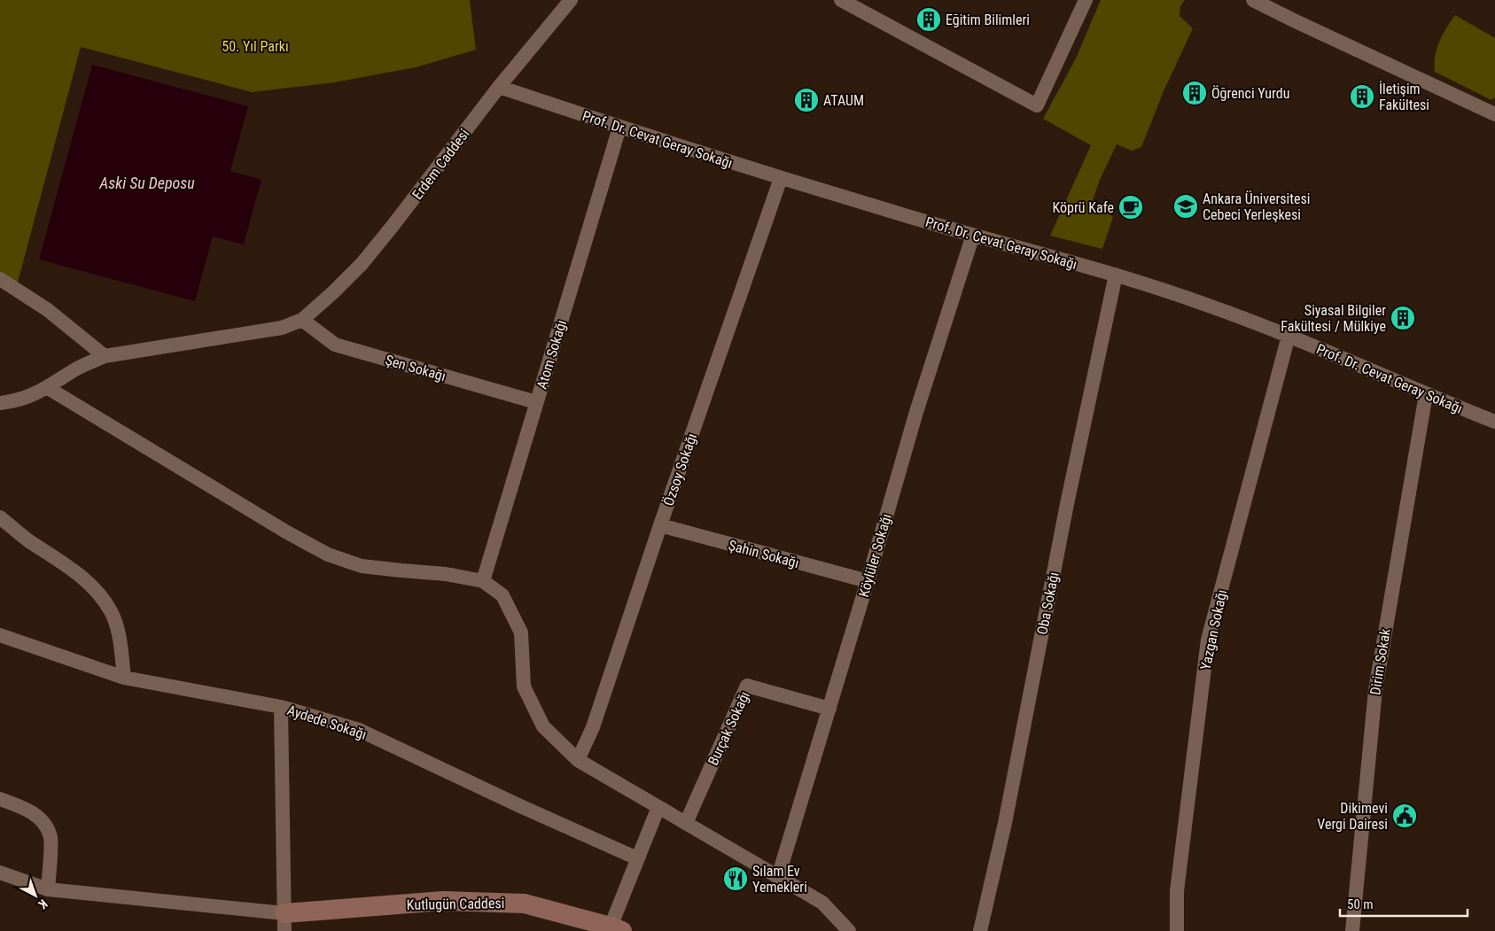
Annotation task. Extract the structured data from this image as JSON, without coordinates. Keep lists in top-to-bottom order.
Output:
{
  "streets": {
    "street": [
      "Prof. Dr. Cevat Geray Sokağı",
      "Erdem Caddesi",
      "Atom Sokağı",
      "Şen Sokağı",
      "Özsoy Sokağı",
      "Şahin Sokağı",
      "Köylüler Sokağı",
      "Oba Sokağı",
      "Yazgan Sokağı",
      "Dirim Sokak",
      "Aydede Sokağı",
      "Burçak Sokağı",
      "Kutlugün Caddesi"
    ]
  },
  "crossings": [
    ["Prof. Dr. Cevat Geray Sokağı", "Erdem Caddesi"],
    ["Prof. Dr. Cevat Geray Sokağı", "Atom Sokağı"],
    ["Prof. Dr. Cevat Geray Sokağı", "Özsoy Sokağı"],
    ["Prof. Dr. Cevat Geray Sokağı", "Köylüler Sokağı"],
    ["Prof. Dr. Cevat Geray Sokağı", "Oba Sokağı"],
    ["Prof. Dr. Cevat Geray Sokağı", "Yazgan Sokağı"],
    ["Prof. Dr. Cevat Geray Sokağı", "Dirim Sokak"],
    ["Erdem Caddesi", "Şen Sokağı"],
    ["Atom Sokağı", "Şen Sokağı"],
    ["Özsoy Sokağı", "Şahin Sokağı"],
    ["Şahin Sokağı", "Köylüler Sokağı"],
    ["Köylüler Sokağı", "Burçak Sokağı"]
  ],
  "water": ["Aski Su Deposu"],
  "parks": ["50. Yıl Parkı"],
  "places": {
    "building": [
      "Eğitim Bilimleri",
      "Öğrenci Yurdu",
      "İletişim Fakültesi",
      "ATAUM",
      "Siyasal Bilgiler Fakültesi / Mülkiye"
    ],
    "school or university": ["Ankara Üniversitesi Cebeci Yerleşkesi"],
    "cafe": ["Köprü Kafe"],
    "public building": ["Dikimevi Vergi Dairesi"],
    "restaurant": ["Sılam Ev Yemekleri"]
  },
  "scale_bar": "50 m",
  "north": "bottom right"
}
